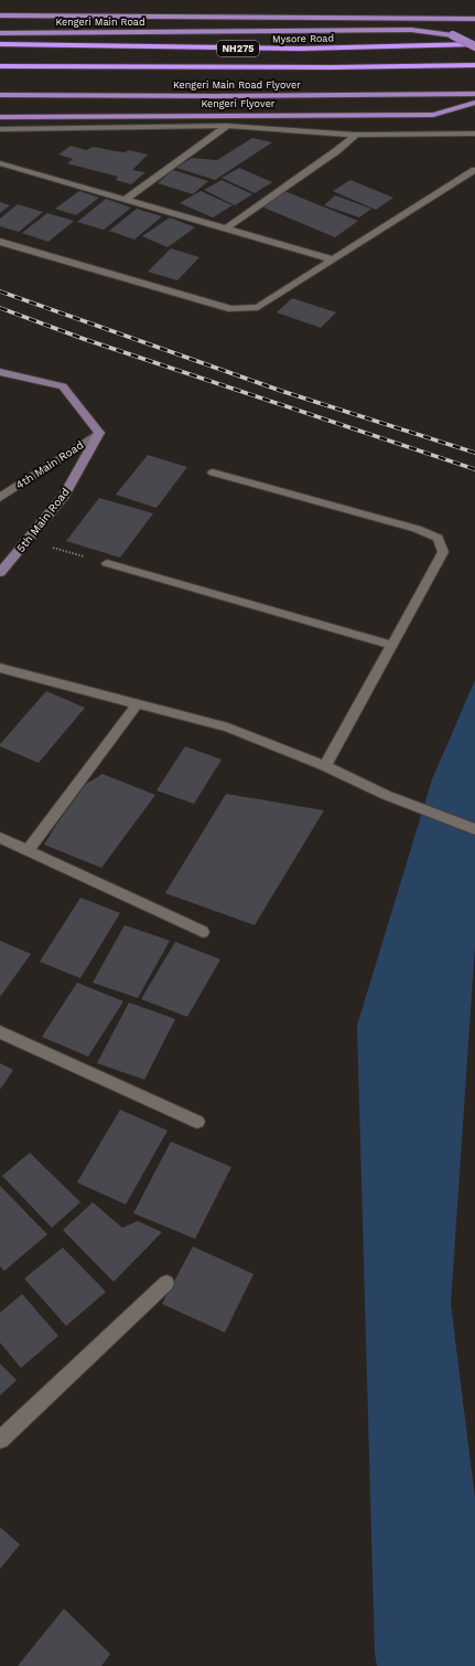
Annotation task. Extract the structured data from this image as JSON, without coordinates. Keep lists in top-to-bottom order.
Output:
{
  "streets": {
    "highway": ["Mysore Road", "NH275"],
    "main road": ["Kengeri Main Road", "Kengeri Main Road Flyover", "Kengeri Flyover"],
    "street": ["4th Main Road", "5th Main Road"]
  },
  "crossings": [
    ["Kengeri Main Road", "Mysore Road"],
    ["4th Main Road", "5th Main Road"]
  ]
}
